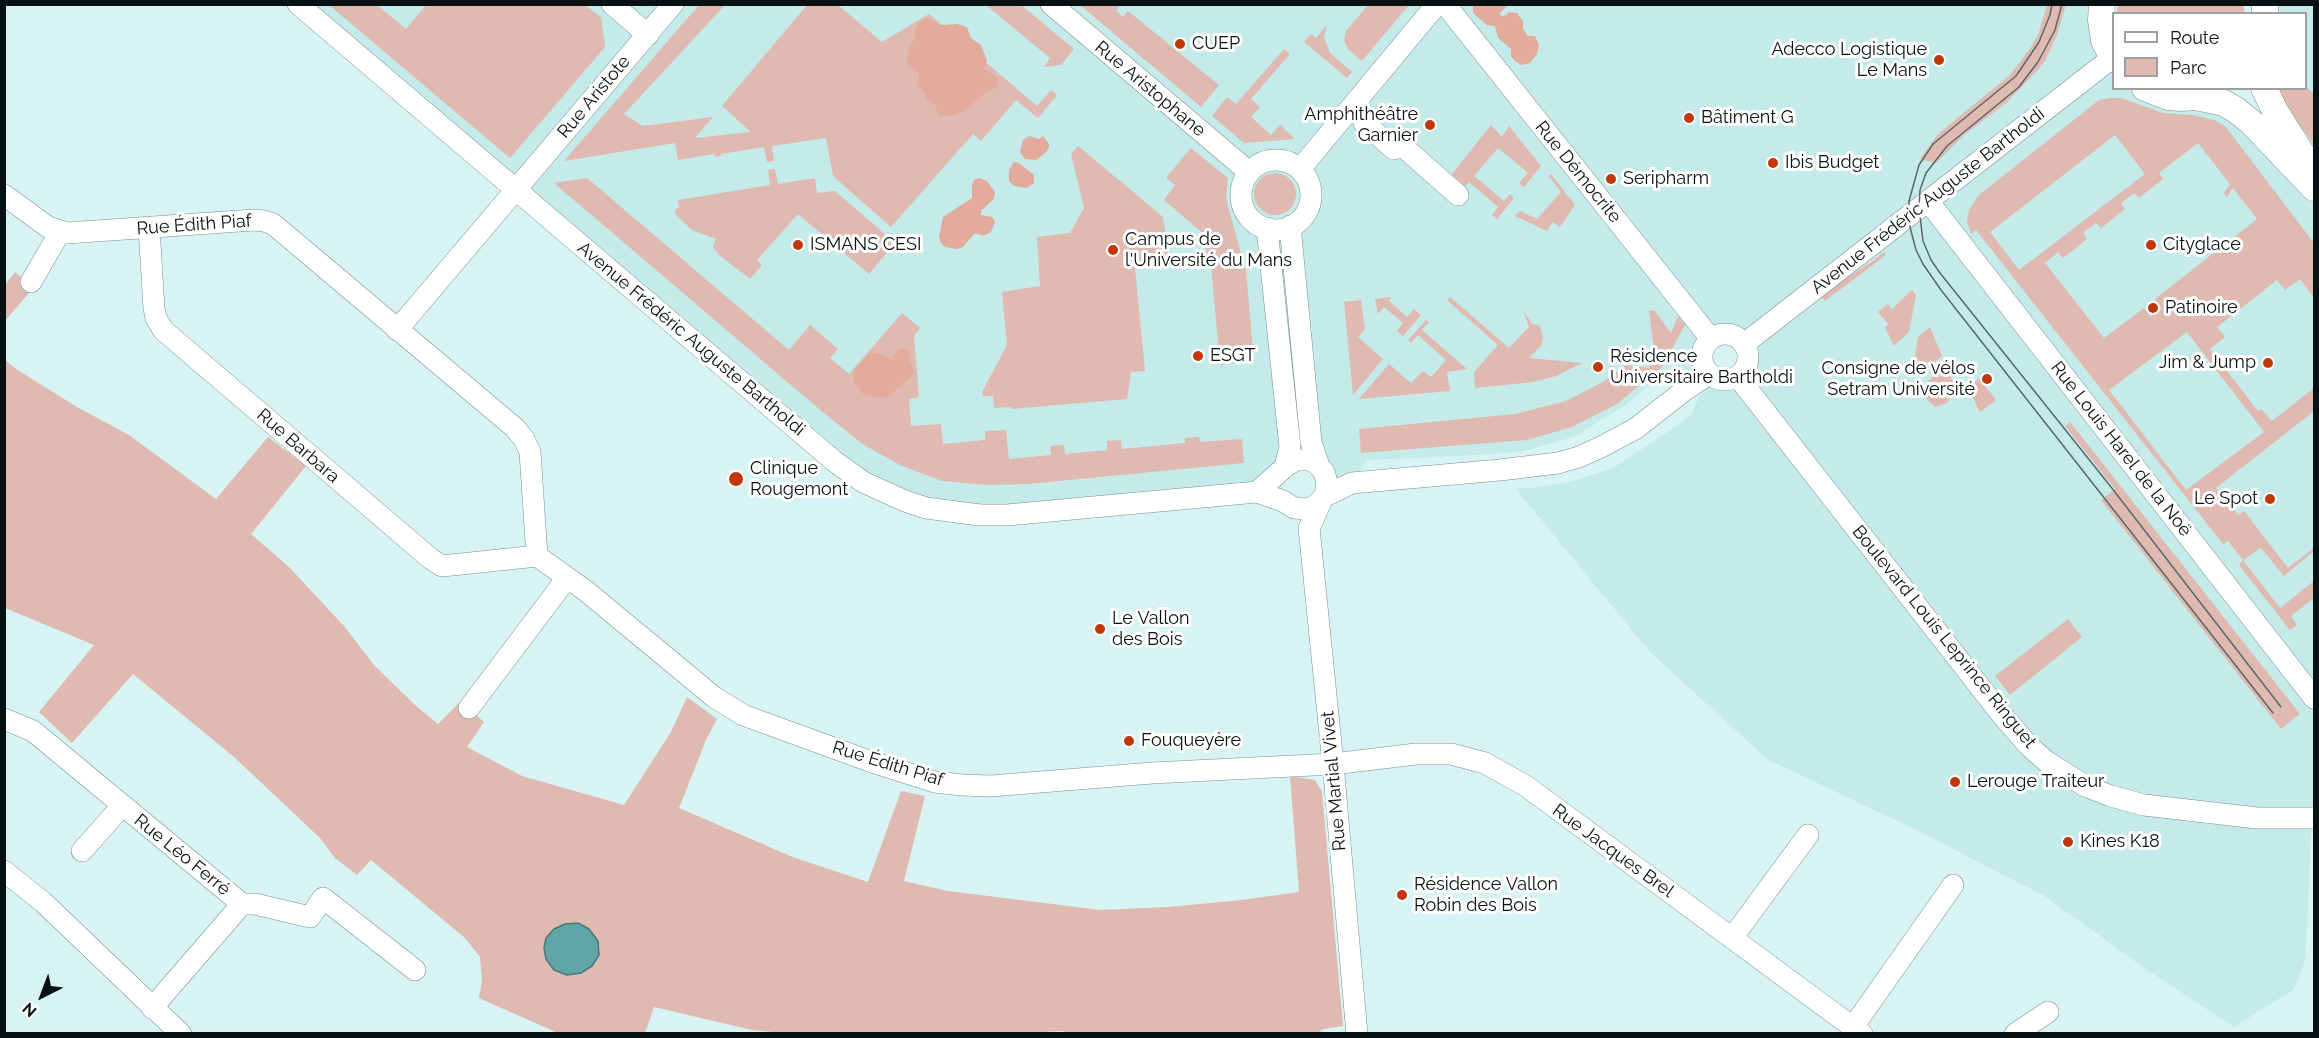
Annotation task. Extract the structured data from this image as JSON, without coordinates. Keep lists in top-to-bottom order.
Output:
{
  "streets": {
    "street": [
      "Rue Aristophane",
      "Rue Aristote",
      "Rue Démocrite",
      "Avenue Frédéric Auguste Bartholdi",
      "Rue Édith Piaf",
      "Rue Barbara",
      "Rue Louis Harel de la Noë",
      "Boulevard Louis Leprince Ringuet",
      "Rue Martial Vivet",
      "Rue Jacques Brel",
      "Rue Léo Ferré"
    ]
  },
  "crossings": [
    ["Rue Aristote", "Avenue Frédéric Auguste Bartholdi"],
    ["Rue Démocrite", "Avenue Frédéric Auguste Bartholdi"],
    ["Rue Démocrite", "Boulevard Louis Leprince Ringuet"],
    ["Avenue Frédéric Auguste Bartholdi", "Rue Louis Harel de la Noë"],
    ["Avenue Frédéric Auguste Bartholdi", "Boulevard Louis Leprince Ringuet"],
    ["Rue Édith Piaf", "Rue Barbara"],
    ["Rue Édith Piaf", "Rue Martial Vivet"],
    ["Rue Édith Piaf", "Rue Jacques Brel"],
    ["Rue Martial Vivet", "Rue Jacques Brel"]
  ],
  "places": [
    "CUEP",
    "Adecco Logistique Le Mans",
    "Bâtiment G",
    "Amphithéâtre Garnier",
    "Ibis Budget",
    "Seripharm",
    "ISMANS CESI",
    "Cityglace",
    "Campus de l'Université du Mans",
    "Patinoire",
    "ESGT",
    "Jim & Jump",
    "Résidence Universitaire Bartholdi",
    "Consigne de vélos Setram Université",
    "Clinique Rougemont",
    "Le Spot",
    "Le Vallon des Bois",
    "Fouqueyère",
    "Lerouge Traiteur",
    "Kines K18",
    "Résidence Vallon Robin des Bois"
  ],
  "legend": ["Route", "Parc"],
  "north": "bottom left"
}
